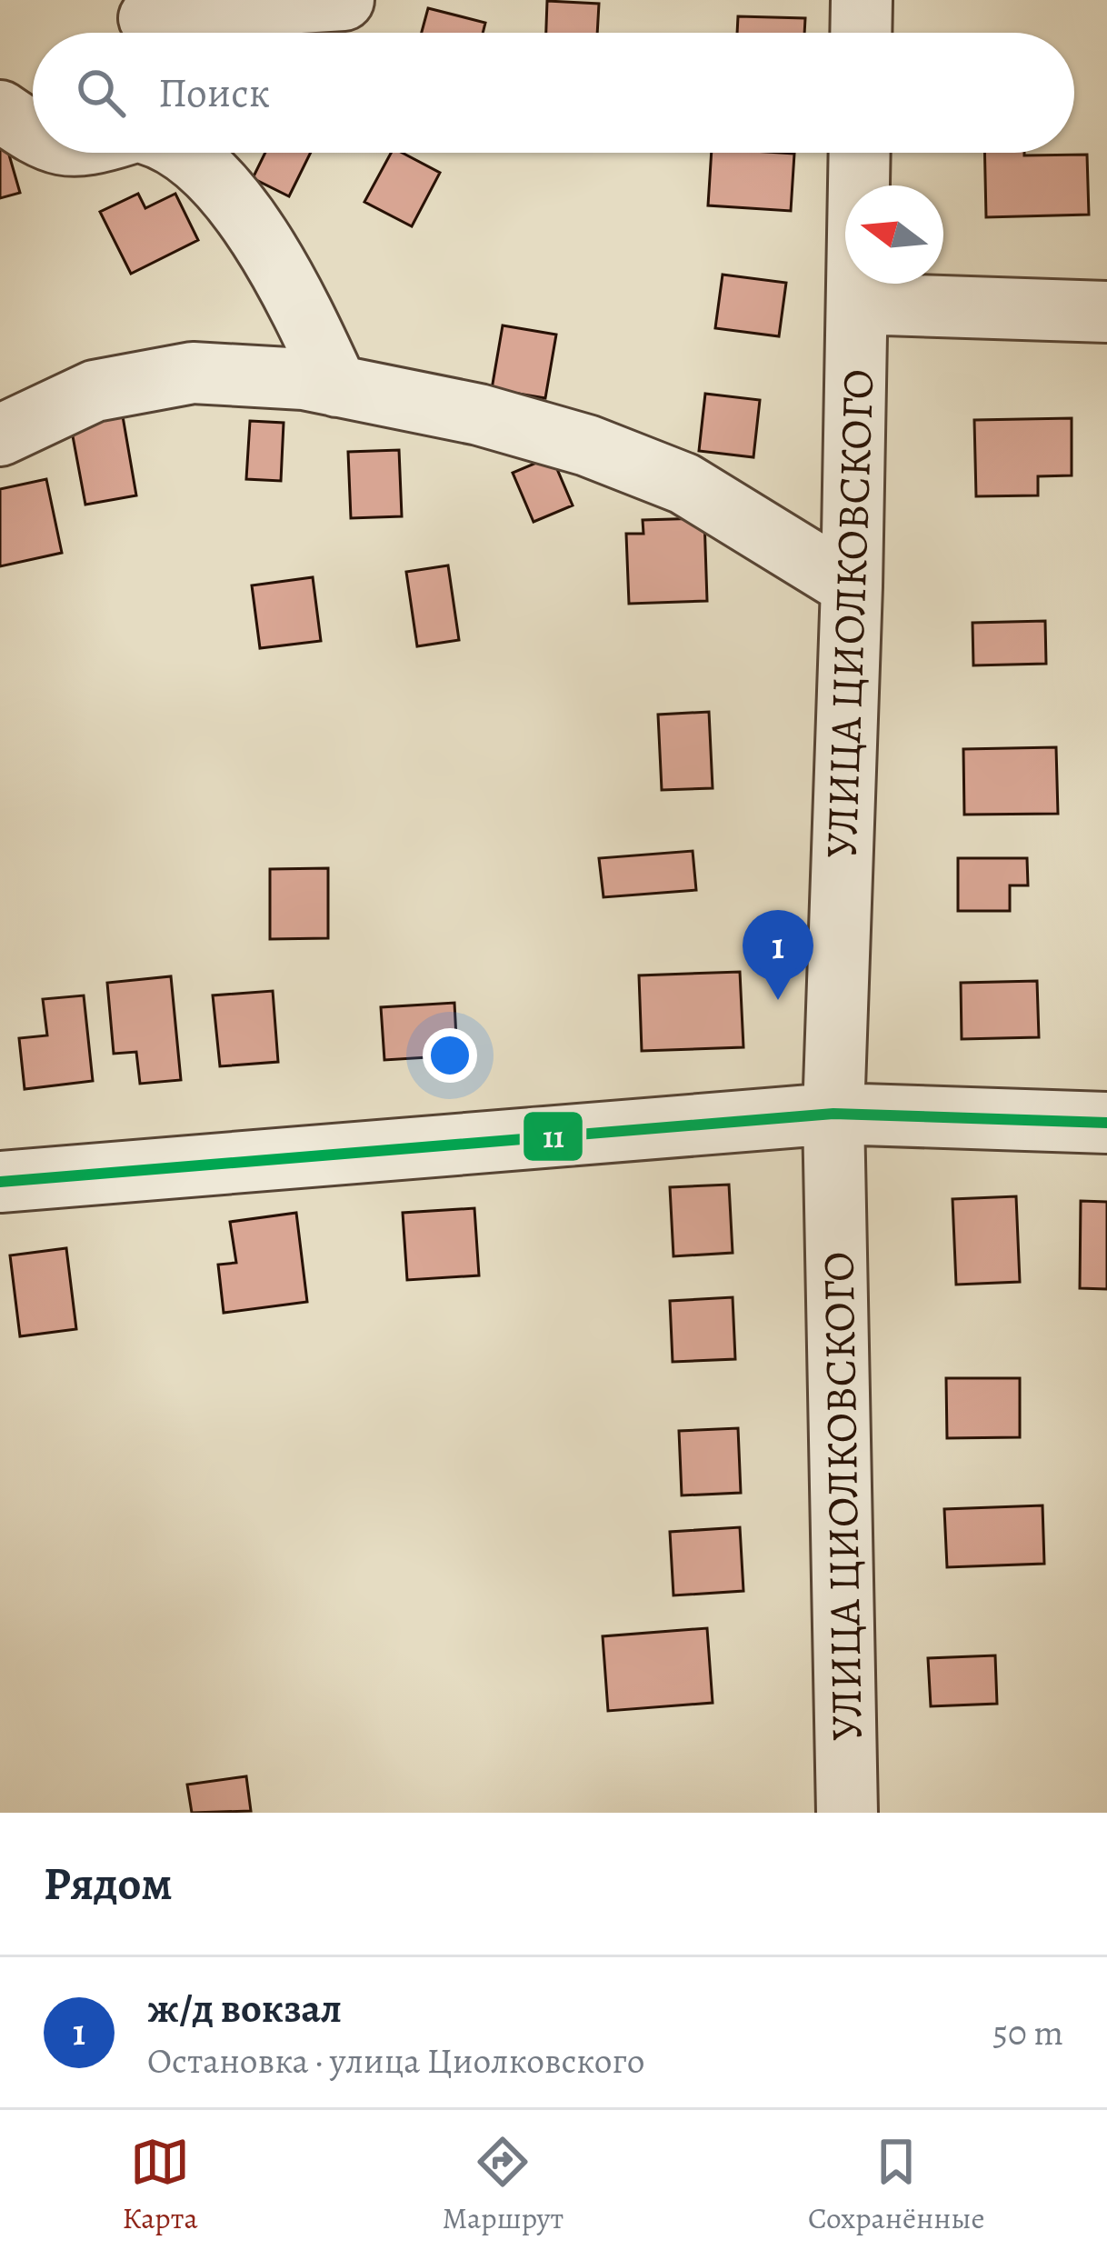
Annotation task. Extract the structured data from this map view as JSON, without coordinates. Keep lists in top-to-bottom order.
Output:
{
  "streets": {
    "street": ["УЛИЦА ЦИОЛКОВСКОГО"]
  },
  "lines": ["transit line 11"],
  "north": "left",
  "page": {
    "search": "Поиск",
    "pins": "1",
    "heading": "Рядом",
    "list": [
      {
        "mark": "1",
        "name": "ж/д вокзал",
        "note": "Остановка · улица Циолковского",
        "value": "50 m"
      }
    ],
    "nav": ["Карта", "Маршрут", "Сохранённые"]
  }
}
